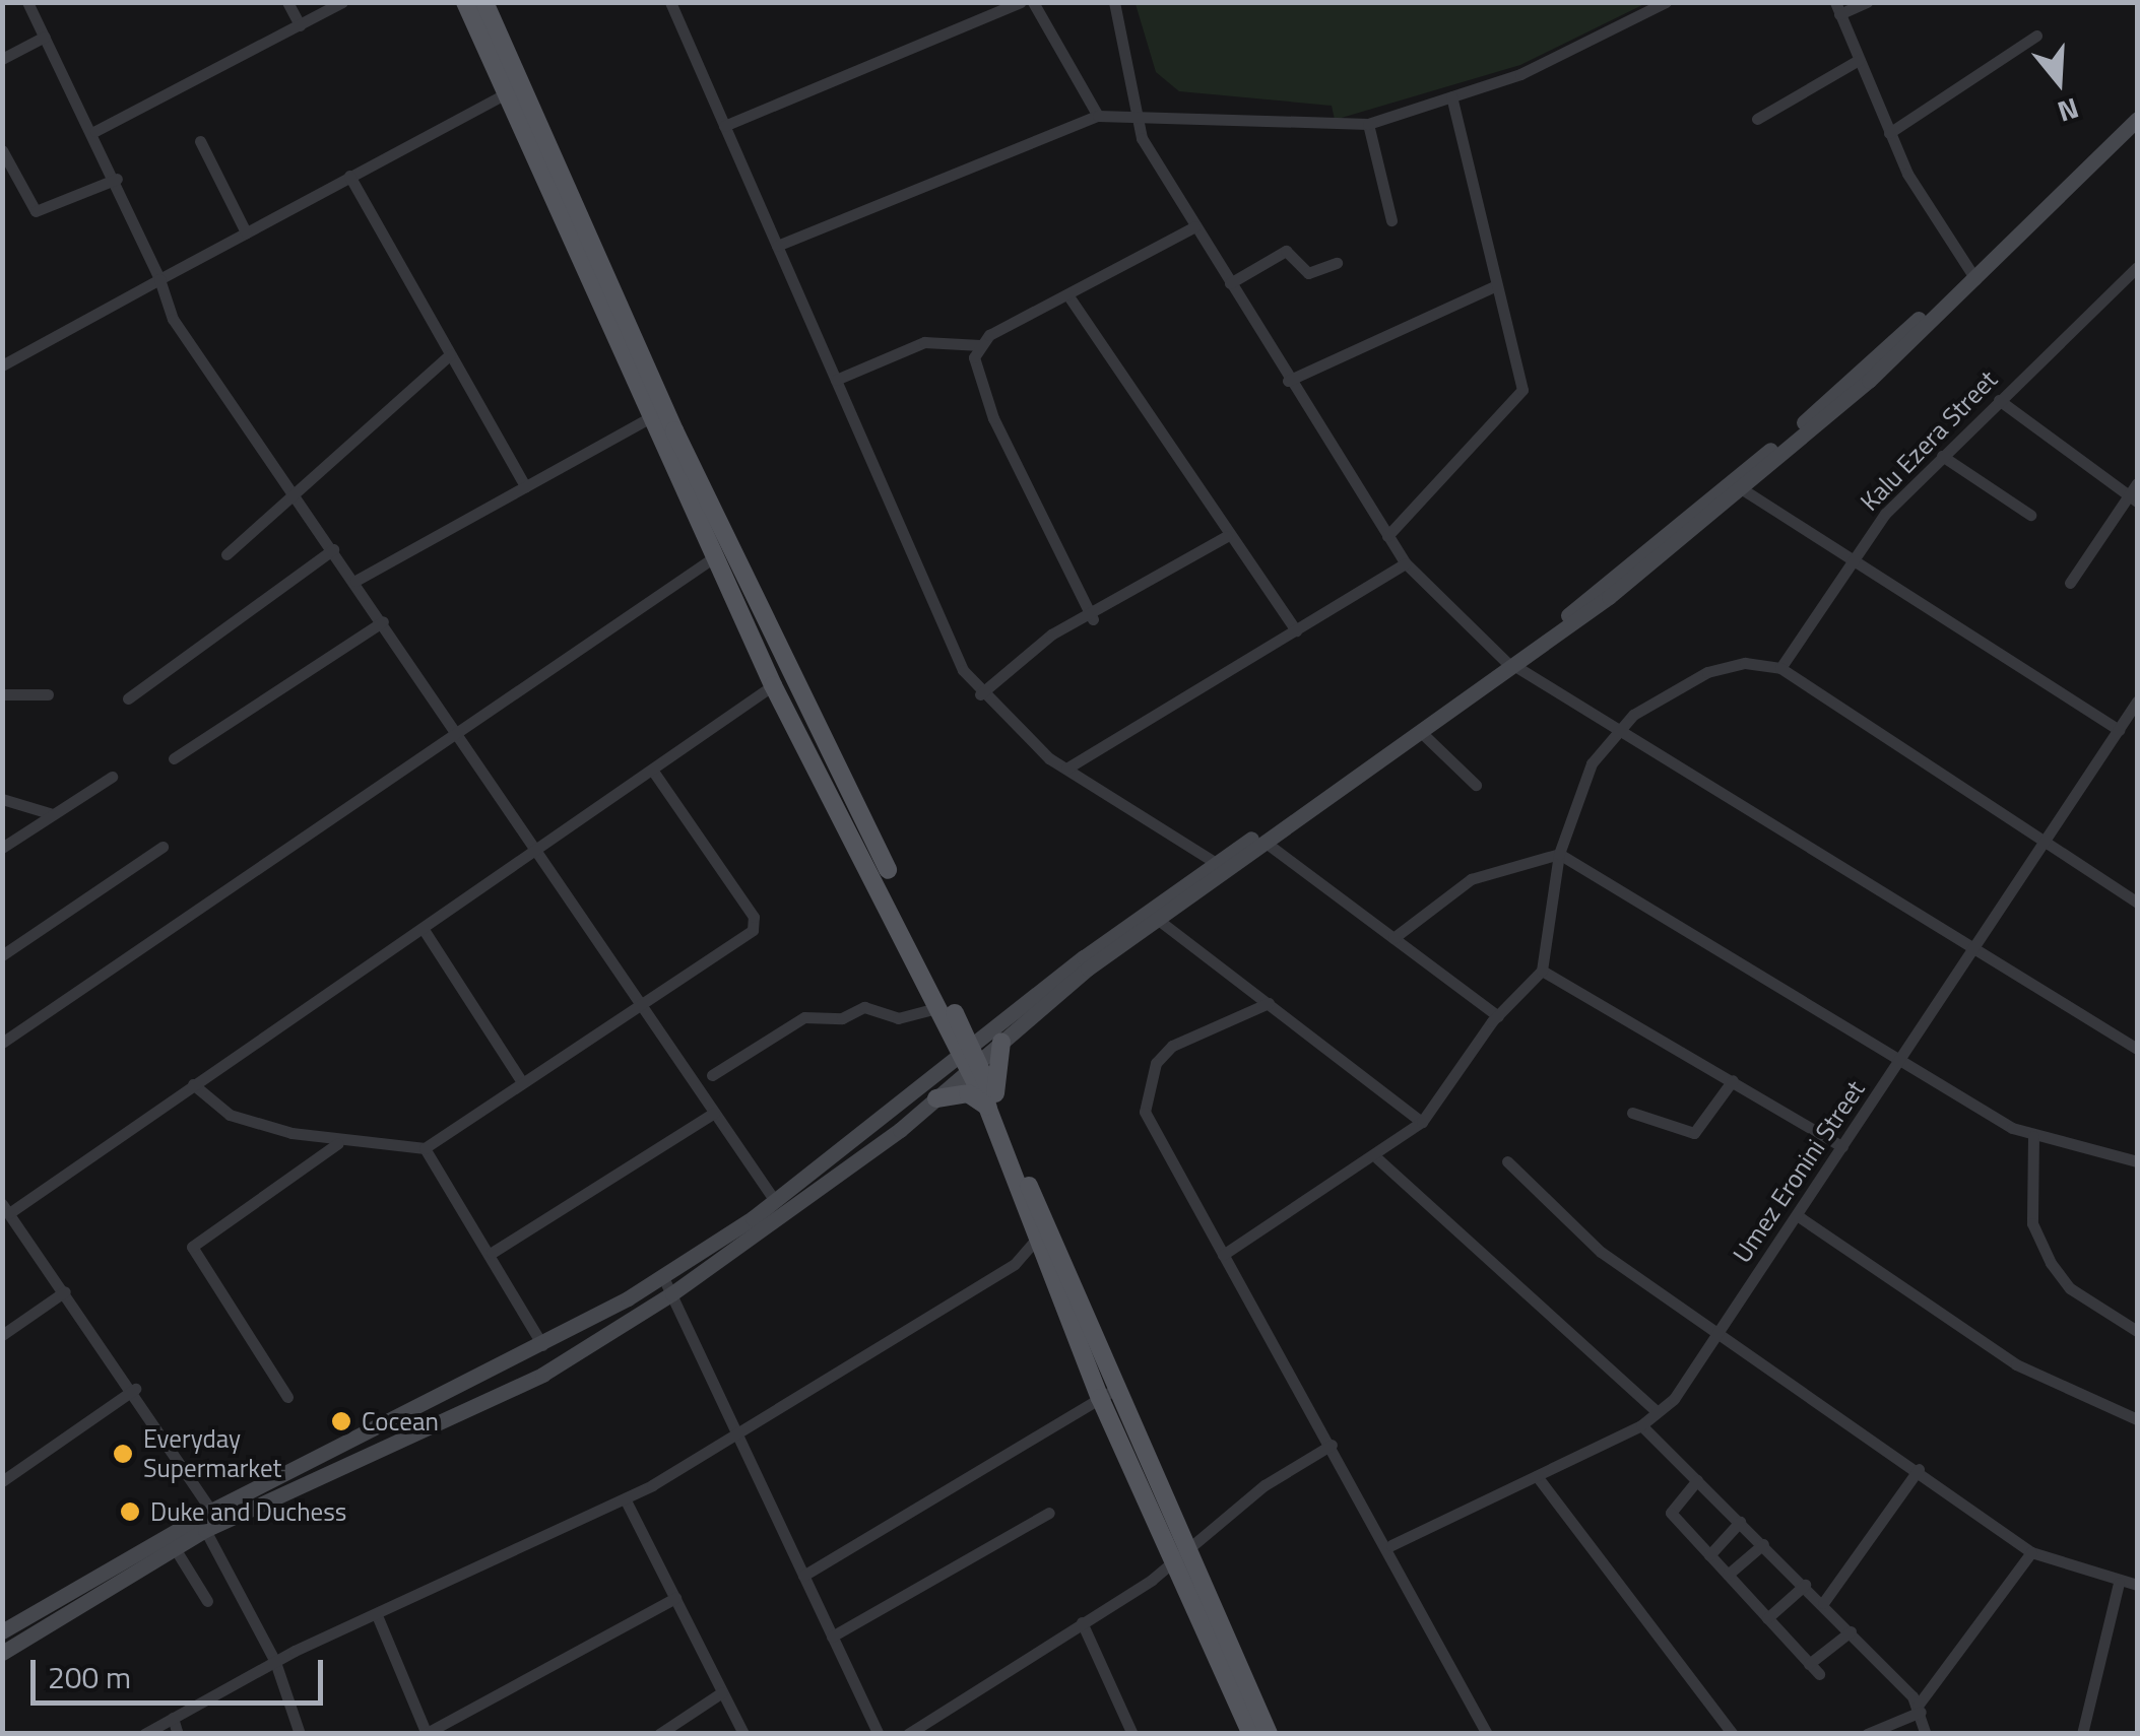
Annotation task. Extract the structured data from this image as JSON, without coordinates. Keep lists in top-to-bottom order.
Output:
{
  "streets": {
    "street": ["Kalu Ezera Street", "Umez Eronini Street"]
  },
  "places": ["Cocean", "Everyday Supermarket", "Duke and Duchess"],
  "scale_bar": "200 m",
  "north": "bottom"
}
